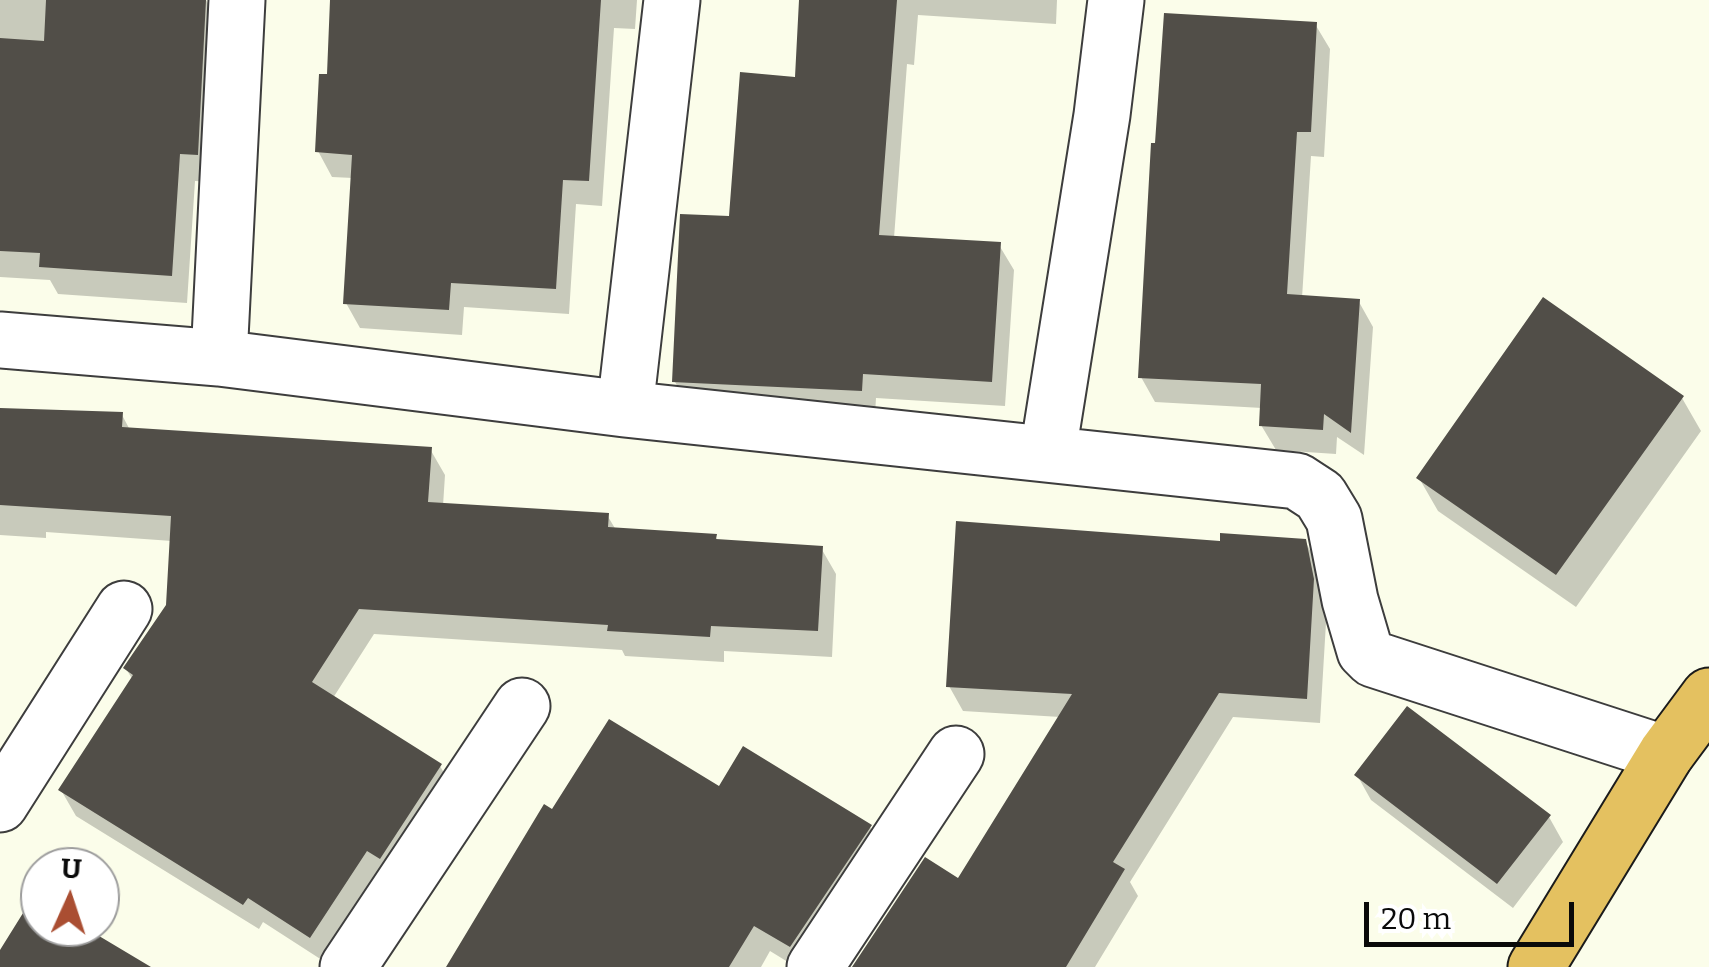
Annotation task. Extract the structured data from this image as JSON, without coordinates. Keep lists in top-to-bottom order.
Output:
{
  "scale_bar": "20 m",
  "north": "top"
}
